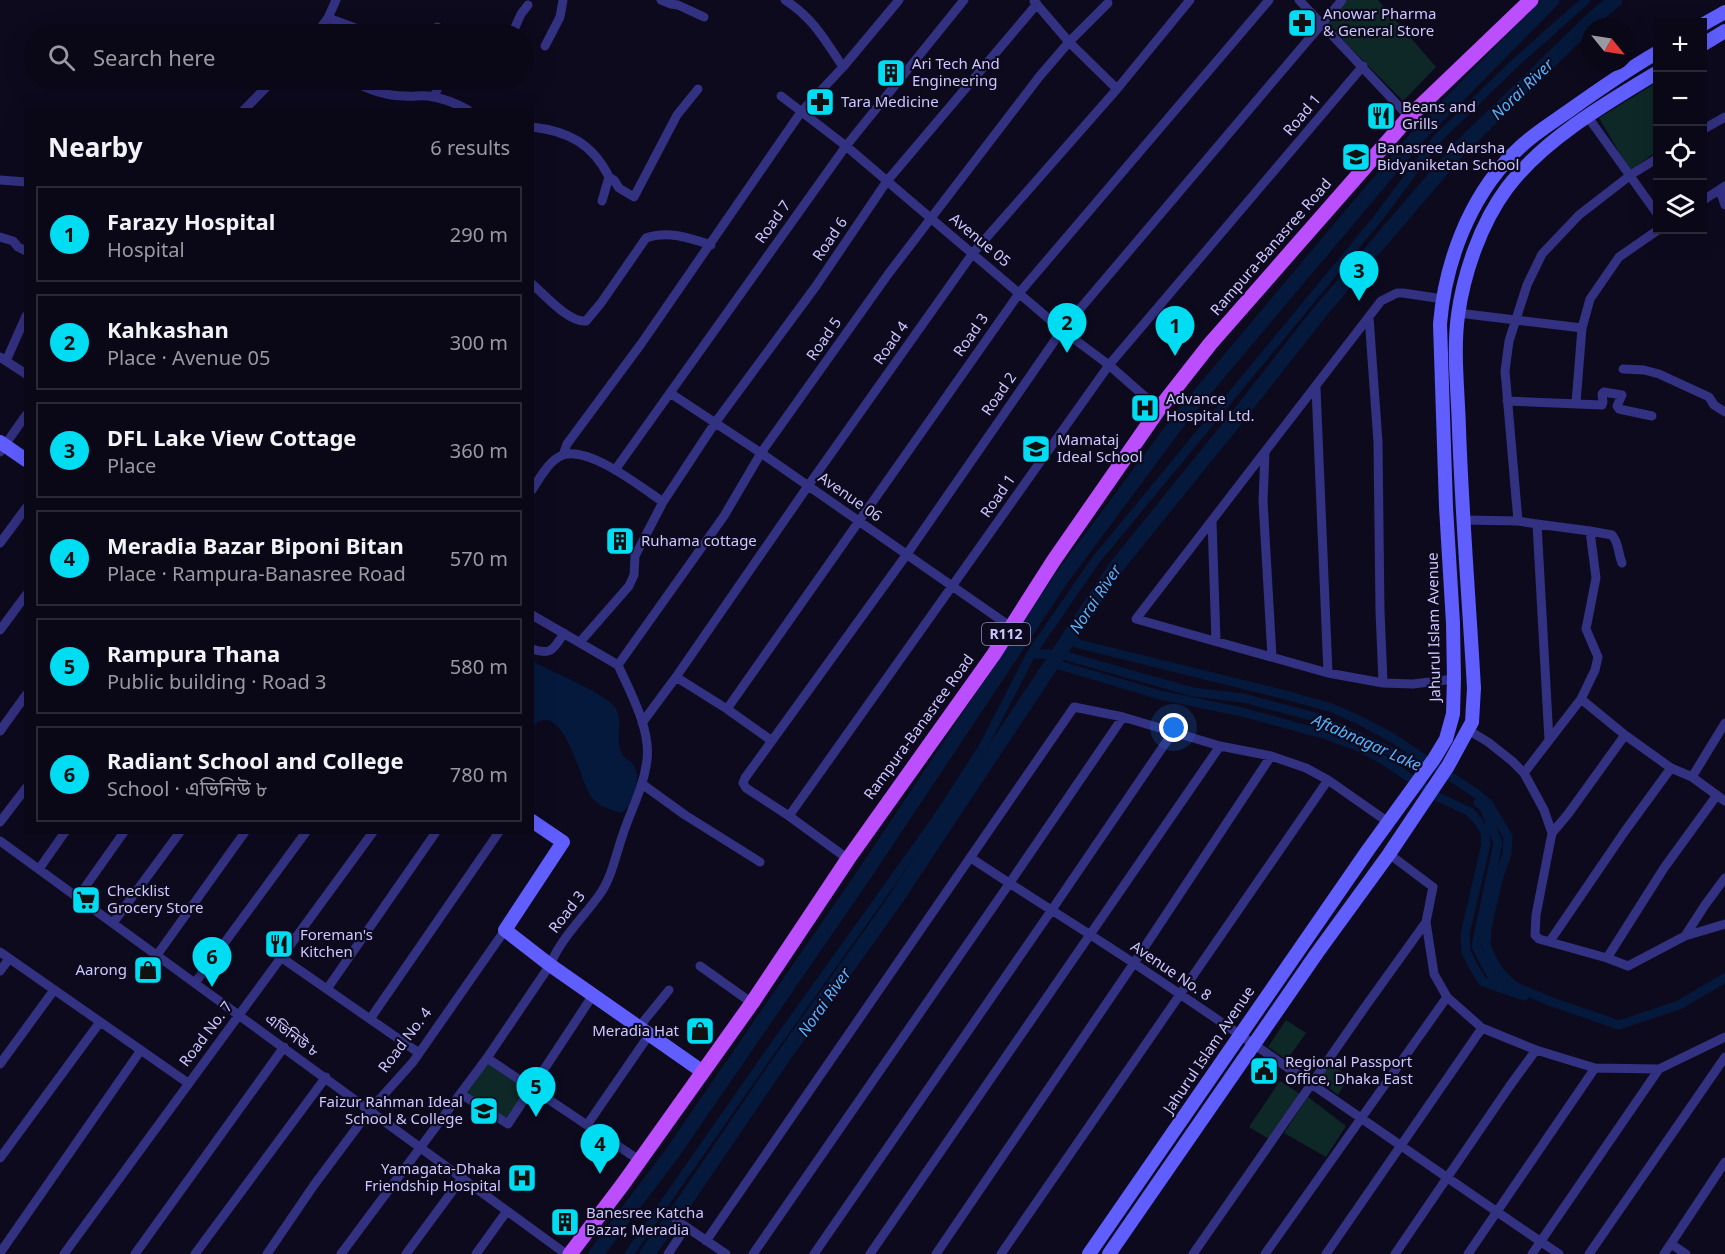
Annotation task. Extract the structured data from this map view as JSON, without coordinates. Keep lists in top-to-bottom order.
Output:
{
  "streets": {
    "main road": ["Rampura-Banasree Road", "R112"],
    "street": [
      "Road 1",
      "Road 7",
      "Road 6",
      "Avenue 05",
      "Road 3",
      "Road 5",
      "Road 4",
      "Road 2",
      "Avenue 06",
      "Jahurul Islam Avenue",
      "Avenue No. 8",
      "Road No. 7",
      "এভিনিউ ৮",
      "Road No. 4"
    ]
  },
  "crossings": [
    ["Road 1", "Avenue 05"],
    ["Road 1", "Road 2"],
    ["Road 1", "Avenue 06"],
    ["Road 7", "Avenue 05"],
    ["Road 7", "Avenue 06"],
    ["Road 6", "Avenue 05"],
    ["Road 6", "Avenue 06"],
    ["Avenue 05", "Rampura-Banasree Road"],
    ["Avenue 05", "Road 3"],
    ["Avenue 05", "Road 5"],
    ["Avenue 05", "Road 4"],
    ["Avenue 05", "Road 2"],
    ["Rampura-Banasree Road", "Avenue 06"],
    ["Rampura-Banasree Road", "এভিনিউ ৮"],
    ["Road 3", "Road 5"],
    ["Road 3", "Road 4"],
    ["Road 3", "Avenue 06"],
    ["Road 3", "এভিনিউ ৮"],
    ["Road 5", "Avenue 06"],
    ["Road 4", "Avenue 06"],
    ["Road 2", "Avenue 06"],
    ["Jahurul Islam Avenue", "Avenue No. 8"],
    ["Road No. 7", "এভিনিউ ৮"],
    ["এভিনিউ ৮", "Road No. 4"]
  ],
  "water": ["Norai River", "Aftabnagar Lake"],
  "places": {
    "pharmacy": ["Anowar Pharma & General Store", "Tara Medicine"],
    "building": ["Ari Tech And Engineering", "Ruhama cottage", "Banesree Katcha Bazar, Meradia"],
    "restaurant": ["Beans and Grills", "Foreman's Kitchen"],
    "school or university": ["Banasree Adarsha Bidyaniketan School", "Mamataj Ideal School", "Faizur Rahman Ideal School & College"],
    "hospital": ["Advance Hospital Ltd.", "Yamagata-Dhaka Friendship Hospital"],
    "supermarket": ["Checklist Grocery Store"],
    "shop": ["Aarong", "Meradia Hat"],
    "public building": ["Regional Passport Office, Dhaka East"]
  },
  "north": "bottom right",
  "page": {
    "map_buttons": ["+", "−"],
    "search": "Search here",
    "heading": ["Nearby", "6 results"],
    "list": [
      {
        "mark": "1",
        "name": "Farazy Hospital",
        "note": "Hospital",
        "value": "290 m"
      },
      {
        "mark": "2",
        "name": "Kahkashan",
        "note": "Place · Avenue 05",
        "value": "300 m"
      },
      {
        "mark": "3",
        "name": "DFL Lake View Cottage",
        "note": "Place",
        "value": "360 m"
      },
      {
        "mark": "4",
        "name": "Meradia Bazar Biponi Bitan",
        "note": "Place · Rampura-Banasree Road",
        "value": "570 m"
      },
      {
        "mark": "5",
        "name": "Rampura Thana",
        "note": "Public building · Road 3",
        "value": "580 m"
      },
      {
        "mark": "6",
        "name": "Radiant School and College",
        "note": "School · এভিনিউ ৮",
        "value": "780 m"
      }
    ],
    "pins": [
      "3",
      "2",
      "1",
      "6",
      "5",
      "4"
    ]
  }
}
